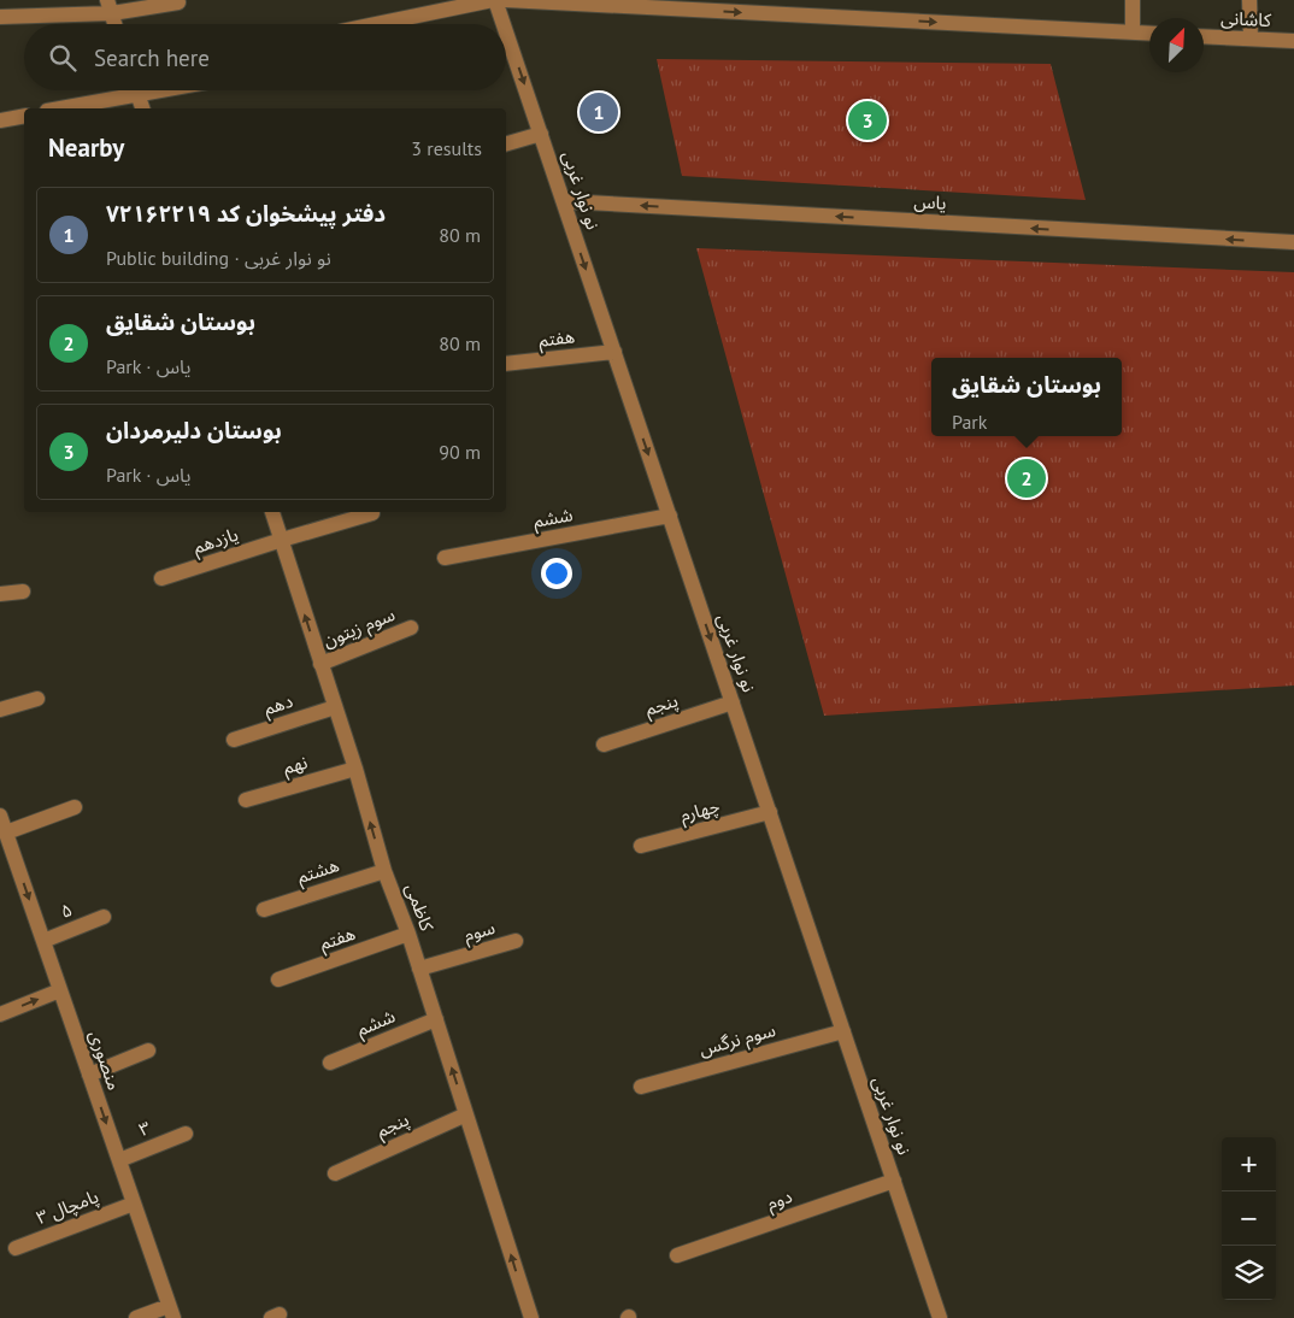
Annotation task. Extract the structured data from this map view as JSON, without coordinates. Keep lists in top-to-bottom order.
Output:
{
  "streets": {
    "street": [
      "کاشانی",
      "نو نوار غربی",
      "یاس",
      "هفتم",
      "ششم",
      "یازدهم",
      "سوم زیتون",
      "دهم",
      "پنجم",
      "نهم",
      "چهارم",
      "هشتم",
      "کاظمی",
      "۵",
      "سوم",
      "سوم نرگس",
      "منصوری",
      "۳",
      "دوم",
      "۳ پامچال"
    ]
  },
  "crossings": [
    ["نو نوار غربی", "یاس"],
    ["نو نوار غربی", "هفتم"],
    ["نو نوار غربی", "ششم"],
    ["نو نوار غربی", "پنجم"],
    ["نو نوار غربی", "چهارم"],
    ["نو نوار غربی", "سوم نرگس"],
    ["نو نوار غربی", "دوم"],
    ["هفتم", "کاظمی"],
    ["ششم", "کاظمی"],
    ["یازدهم", "کاظمی"],
    ["سوم زیتون", "کاظمی"],
    ["دهم", "کاظمی"],
    ["پنجم", "کاظمی"],
    ["نهم", "کاظمی"],
    ["هشتم", "کاظمی"],
    ["کاظمی", "سوم"],
    ["۵", "منصوری"],
    ["منصوری", "۳"],
    ["منصوری", "۳ پامچال"]
  ],
  "one_way": ["نو نوار غربی", "یاس", "کاظمی"],
  "north": "top right",
  "page": {
    "search": "Search here",
    "pins": ["1", "3", "2"],
    "heading": ["Nearby", "3 results"],
    "list": [
      {
        "mark": "1",
        "name": "دفتر پیشخوان کد ۷۲۱۶۲۲۱۹",
        "note": "Public building · نو نوار غربی",
        "value": "80 m"
      },
      {
        "mark": "2",
        "name": "بوستان شقایق",
        "note": "Park · یاس",
        "value": "80 m"
      },
      {
        "mark": "3",
        "name": "بوستان دلیرمردان",
        "note": "Park · یاس",
        "value": "90 m"
      }
    ],
    "popup": ["بوستان شقایق", "Park"],
    "map_buttons": ["+", "−"]
  }
}
